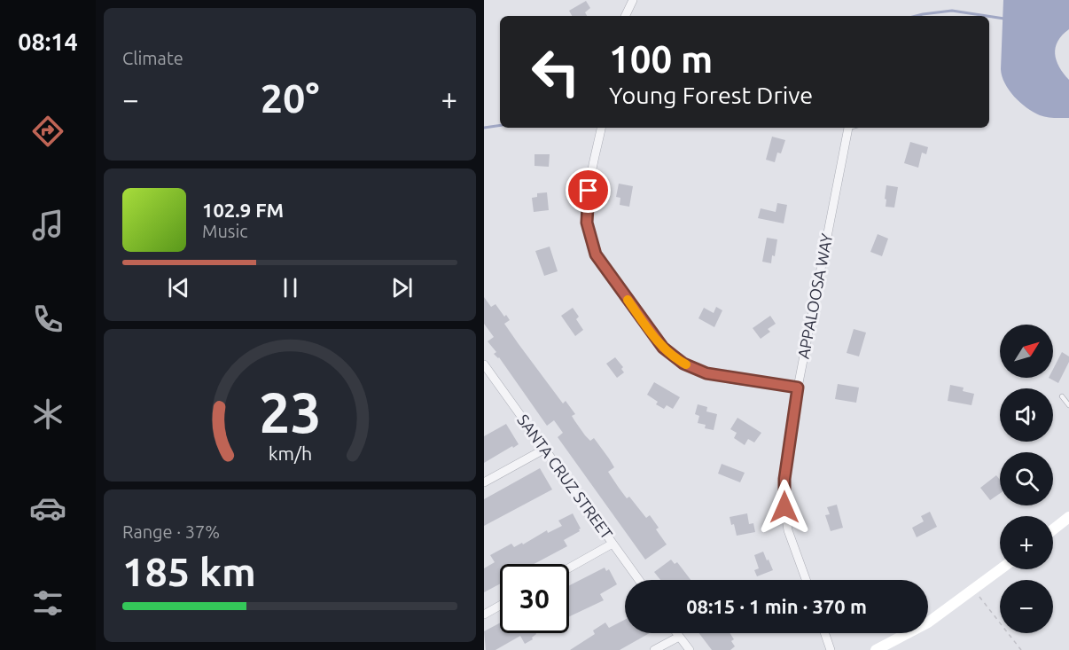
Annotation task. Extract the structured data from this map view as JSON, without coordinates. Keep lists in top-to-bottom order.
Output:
{
  "streets": {
    "street": ["APPALOOSA WAY", "SANTA CRUZ STREET"]
  },
  "north": "top right",
  "page": {
    "tabs": "08:14",
    "tile": [
      "Climate",
      ["Range · 37%", "185 km"]
    ],
    "turn": ["100 m", "Young Forest Drive"],
    "heat": ["−", "20°", "+"],
    "song": ["102.9 FM", "Music"],
    "map_buttons": ["+", "−"],
    "limit": "30",
    "trip": "08:15 · 1 min · 370 m",
    "gauge": ["23", "km/h"]
  }
}
